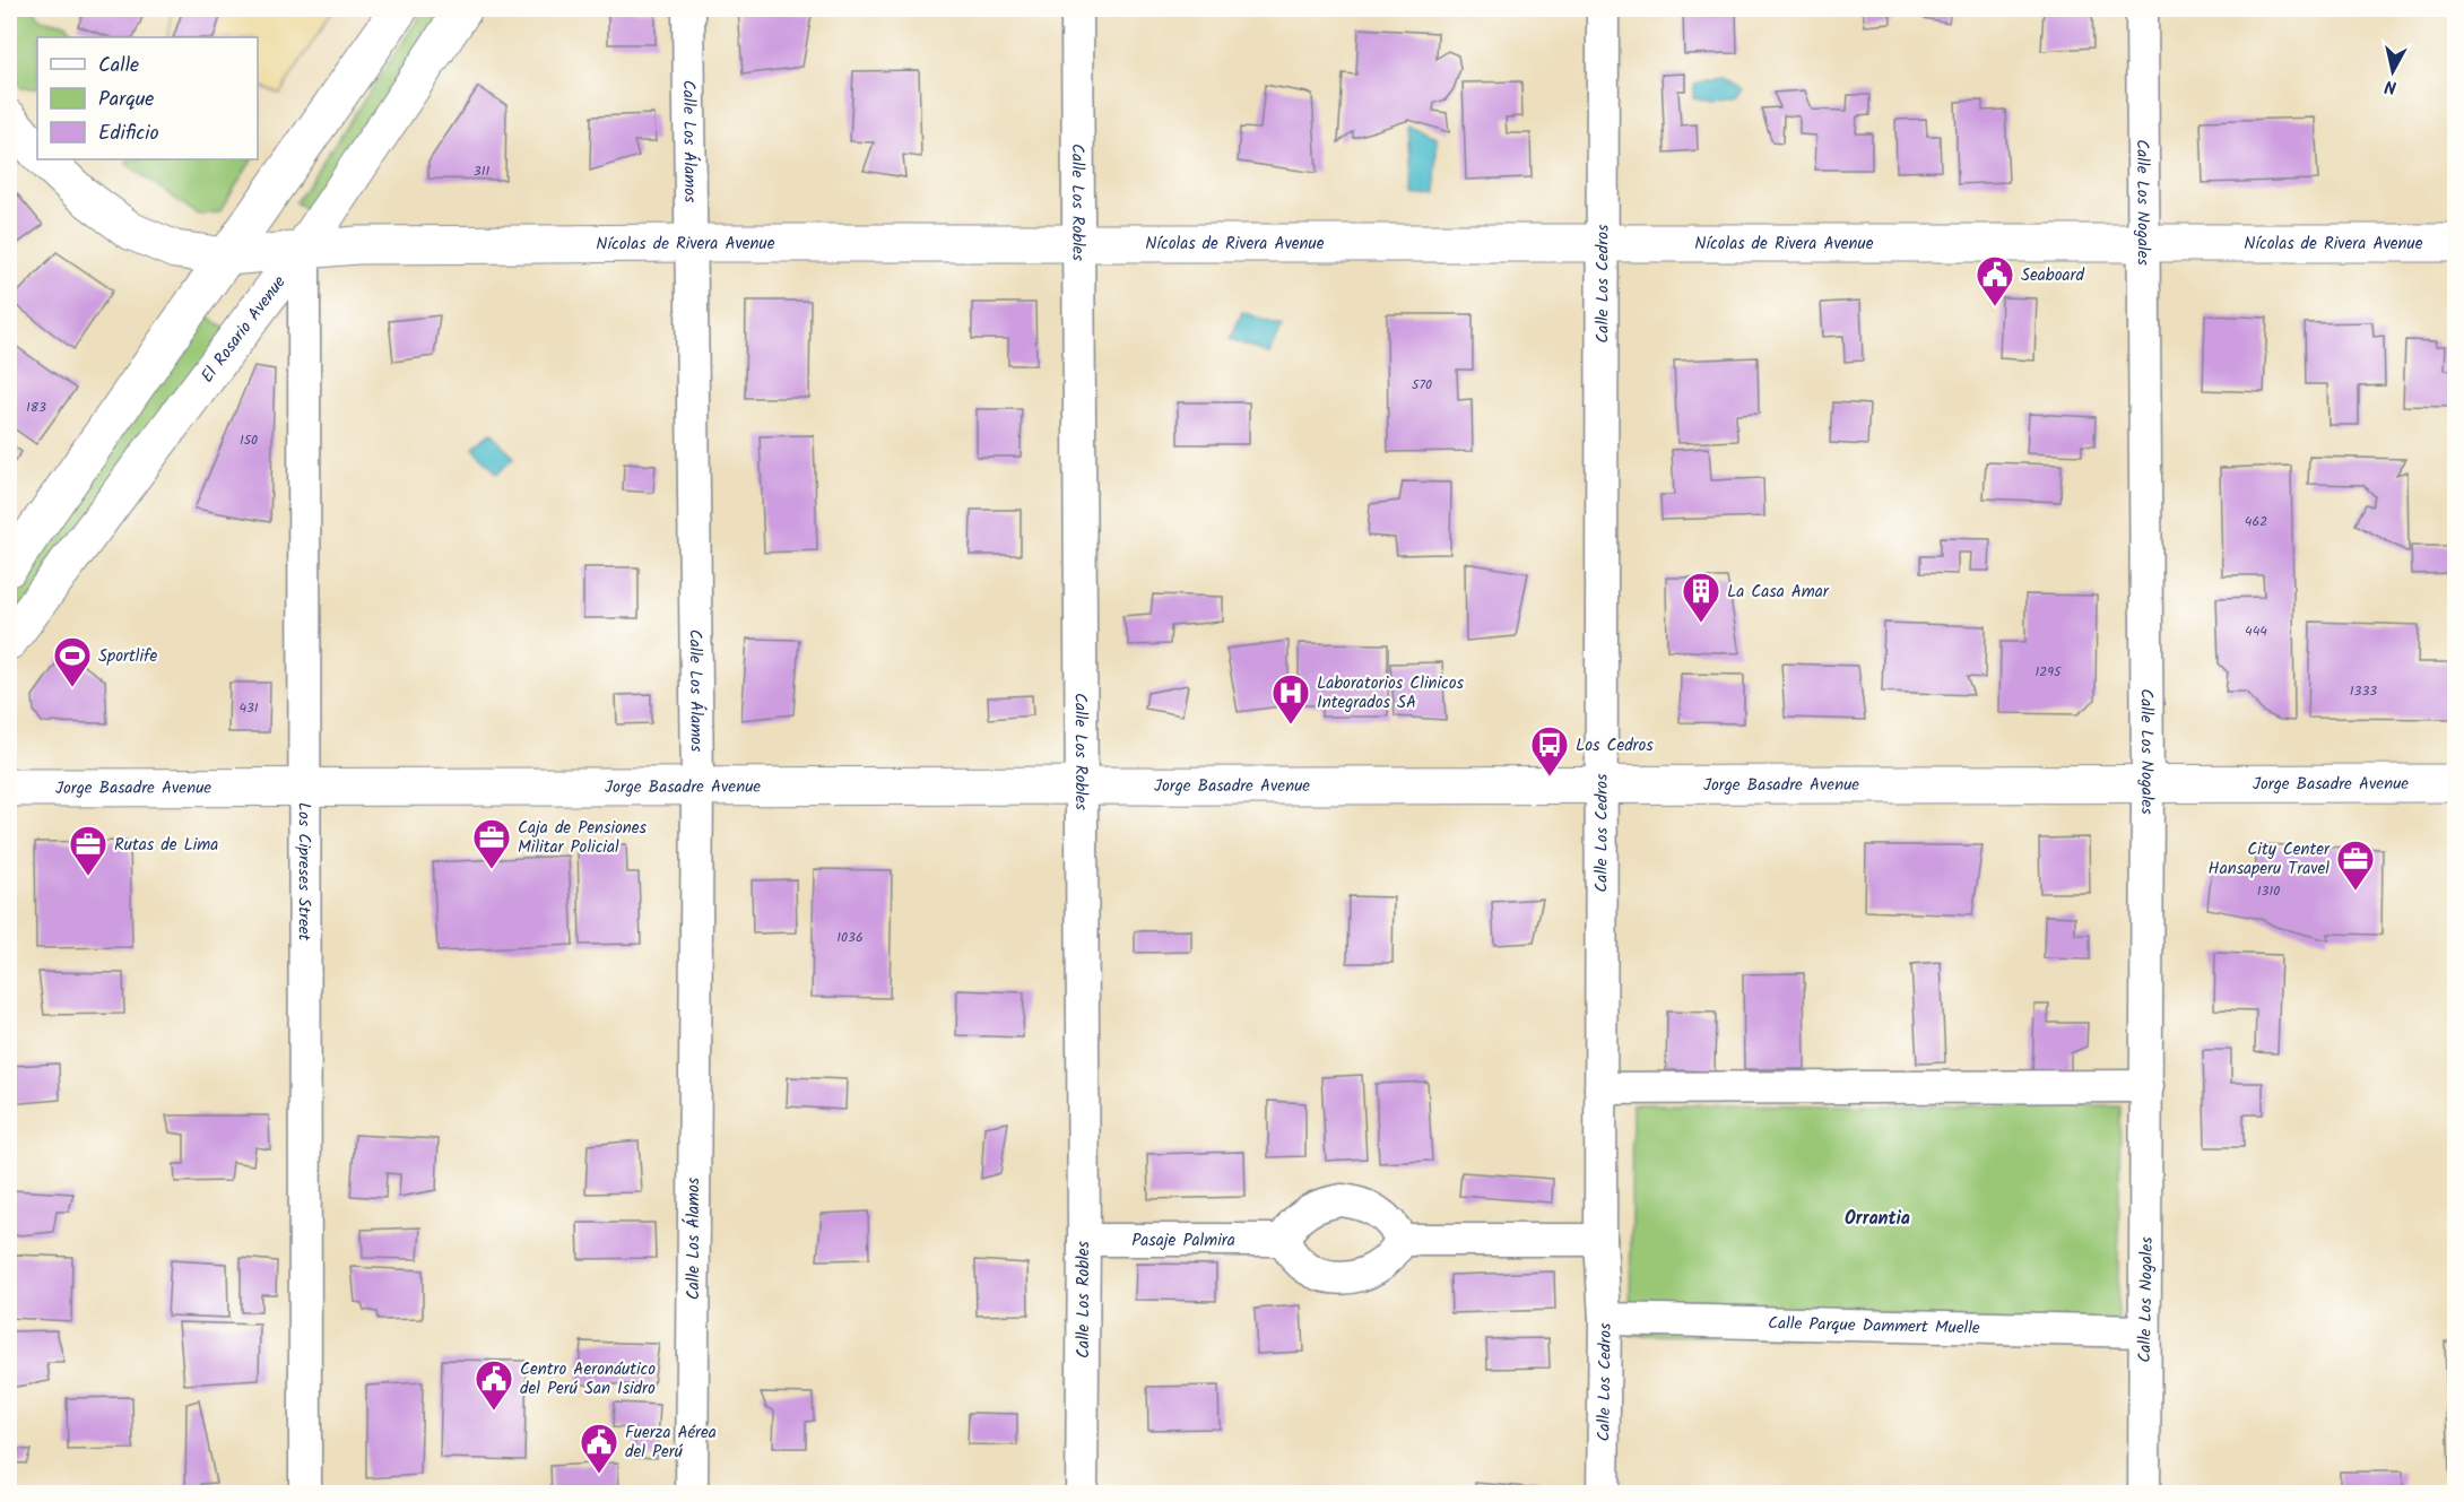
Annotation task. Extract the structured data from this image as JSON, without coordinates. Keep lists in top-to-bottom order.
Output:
{
  "streets": {
    "street": [
      "Calle Los Álamos",
      "Calle Los Robles",
      "Calle Los Nogales",
      "Nícolas de Rivera Avenue",
      "Calle Los Cedros",
      "El Rosario Avenue",
      "Jorge Basadre Avenue",
      "Los Cipreses Street",
      "Pasaje Palmira",
      "Calle Parque Dammert Muelle"
    ]
  },
  "crossings": [
    ["Calle Los Álamos", "Nícolas de Rivera Avenue"],
    ["Calle Los Álamos", "Jorge Basadre Avenue"],
    ["Calle Los Robles", "Nícolas de Rivera Avenue"],
    ["Calle Los Robles", "Jorge Basadre Avenue"],
    ["Calle Los Robles", "Pasaje Palmira"],
    ["Calle Los Nogales", "Nícolas de Rivera Avenue"],
    ["Calle Los Nogales", "Jorge Basadre Avenue"],
    ["Calle Los Nogales", "Calle Parque Dammert Muelle"],
    ["Nícolas de Rivera Avenue", "Calle Los Cedros"],
    ["Nícolas de Rivera Avenue", "El Rosario Avenue"],
    ["Nícolas de Rivera Avenue", "Los Cipreses Street"],
    ["Calle Los Cedros", "Jorge Basadre Avenue"],
    ["Calle Los Cedros", "Calle Parque Dammert Muelle"],
    ["El Rosario Avenue", "Los Cipreses Street"],
    ["Jorge Basadre Avenue", "Los Cipreses Street"]
  ],
  "districts": ["Orrantia"],
  "places": {
    "public building": ["Seaboard", "Centro Aeronáutico del Perú San Isidro", "Fuerza Aérea del Perú"],
    "building": ["La Casa Amar"],
    "sports": ["Sportlife"],
    "hospital": ["Laboratorios Clinicos Integrados SA"],
    "bus stop": ["Los Cedros"],
    "office": ["Caja de Pensiones Militar Policial", "Rutas de Lima", "City Center Hansaperu Travel"]
  },
  "house_numbers": [
    "311",
    "570",
    "183",
    "150",
    "462",
    "444",
    "1295",
    "1333",
    "431",
    "1310",
    "1036"
  ],
  "legend": ["Calle", "Parque", "Edificio"],
  "north": "bottom"
}
